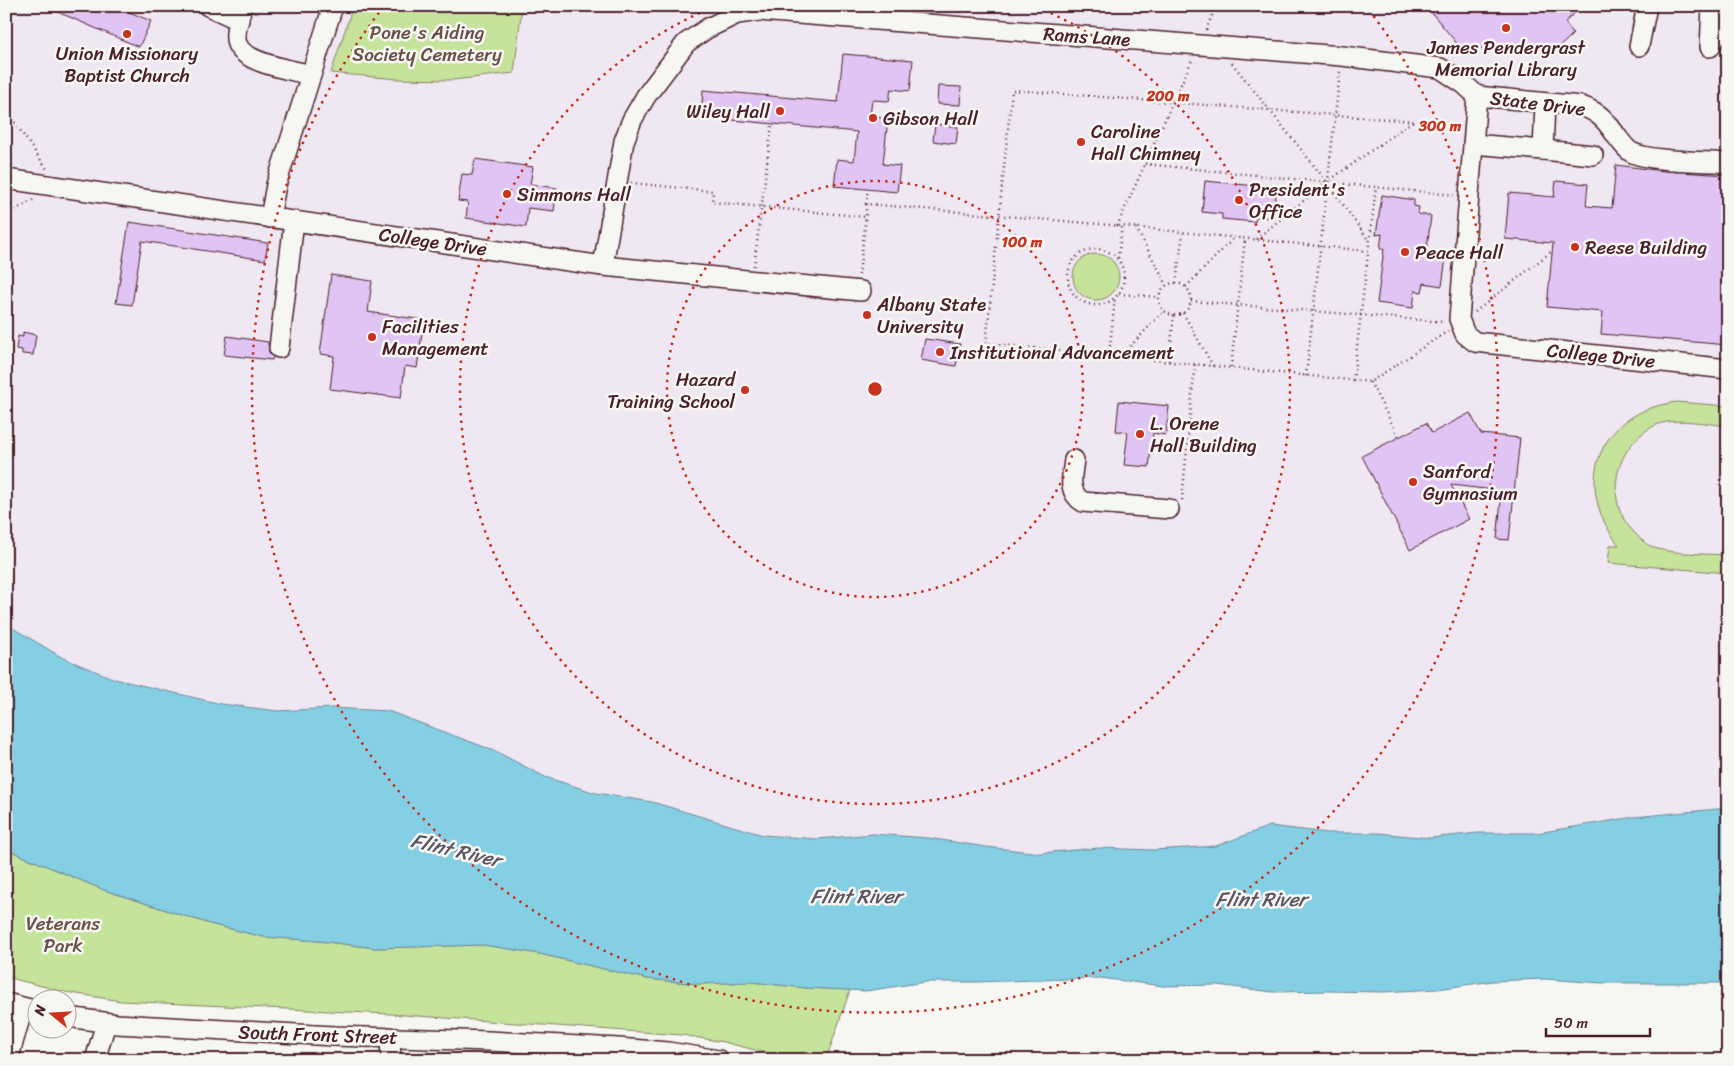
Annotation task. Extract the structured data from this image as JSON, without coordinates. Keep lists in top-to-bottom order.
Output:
{
  "streets": {
    "street": [
      "Rams Lane",
      "State Drive",
      "College Drive",
      "South Front Street"
    ]
  },
  "crossings": [
    ["Rams Lane", "State Drive"],
    ["Rams Lane", "College Drive"]
  ],
  "water": ["Flint River"],
  "parks": ["Pone's Aiding Society Cemetery", "Veterans Park"],
  "places": [
    "James Pendergrast Memorial Library",
    "Union Missionary Baptist Church",
    "Wiley Hall",
    "Gibson Hall",
    "Caroline Hall Chimney",
    "Simmons Hall",
    "President's Office",
    "Reese Building",
    "Peace Hall",
    "Albany State University",
    "Facilities Management",
    "Institutional Advancement",
    "Hazard Training School",
    "L. Orene Hall Building",
    "Sanford Gymnasium"
  ],
  "scale_bar": "50 m",
  "north": "left",
  "rings": ["200 m", "300 m", "100 m"]
}
